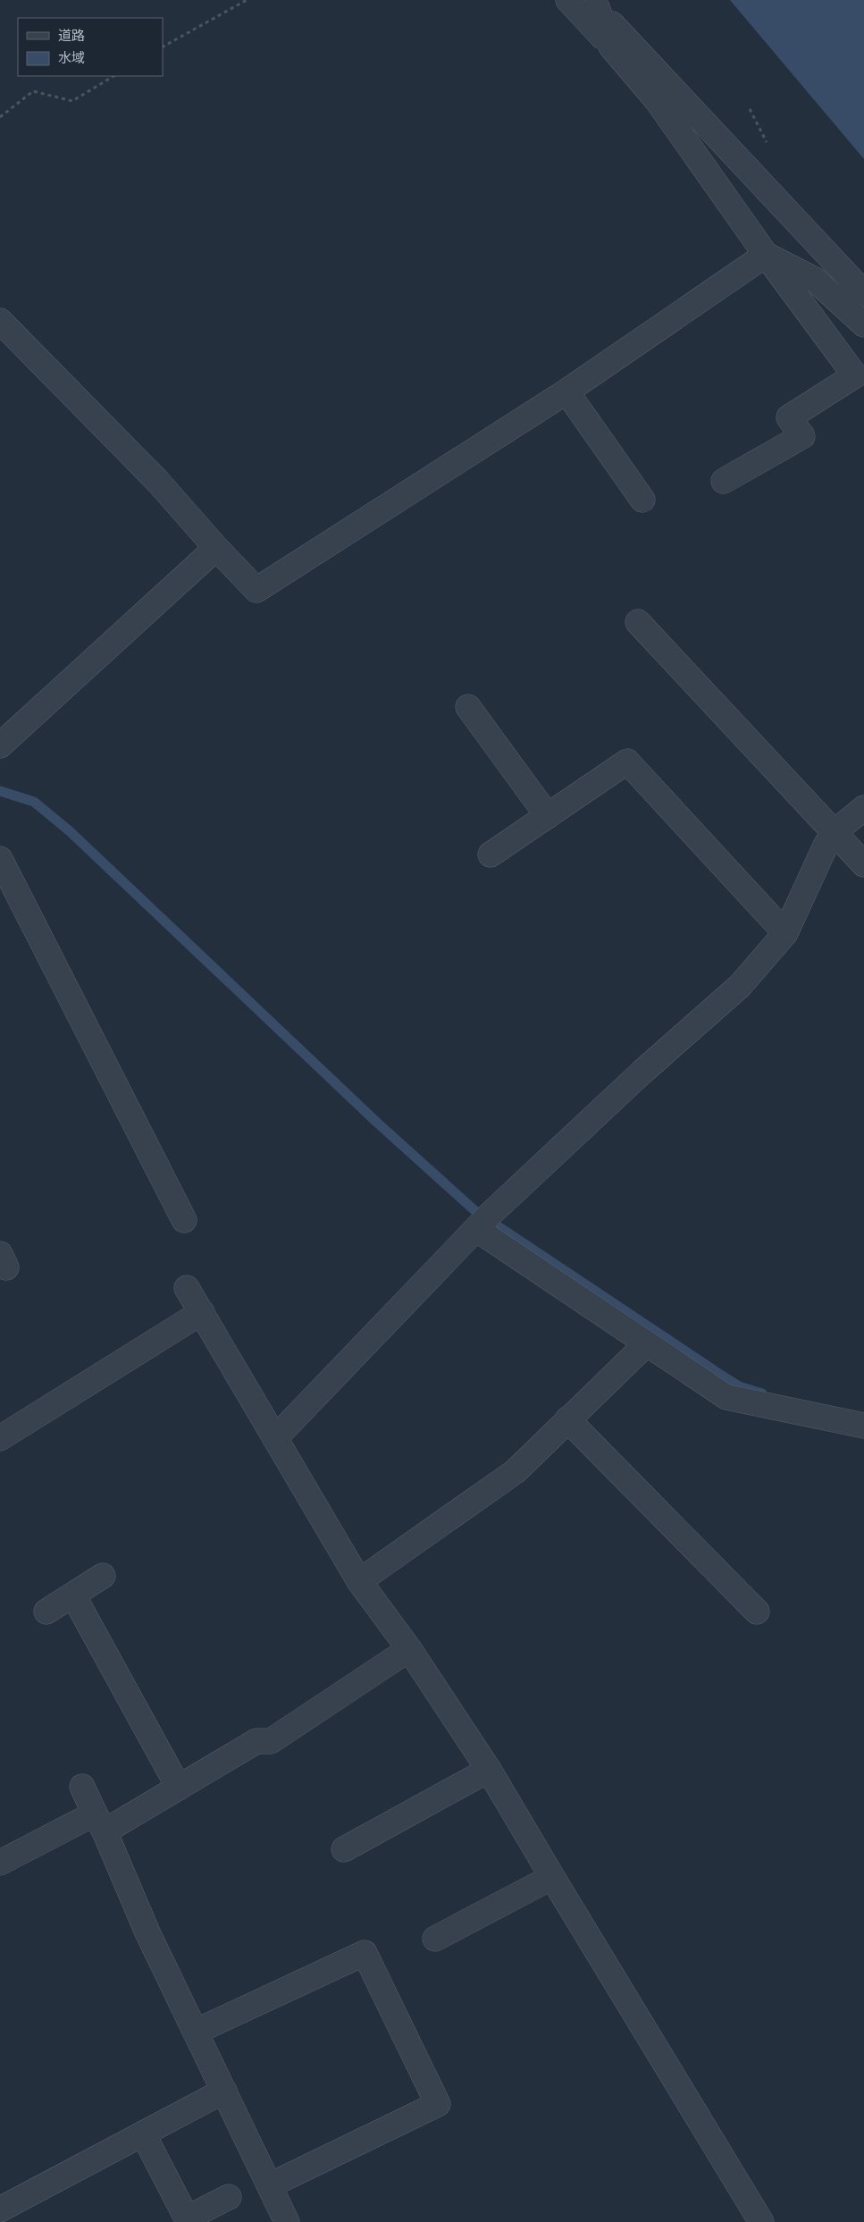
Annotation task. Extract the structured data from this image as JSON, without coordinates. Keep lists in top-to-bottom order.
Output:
{
  "legend": ["道路", "水域"]
}
